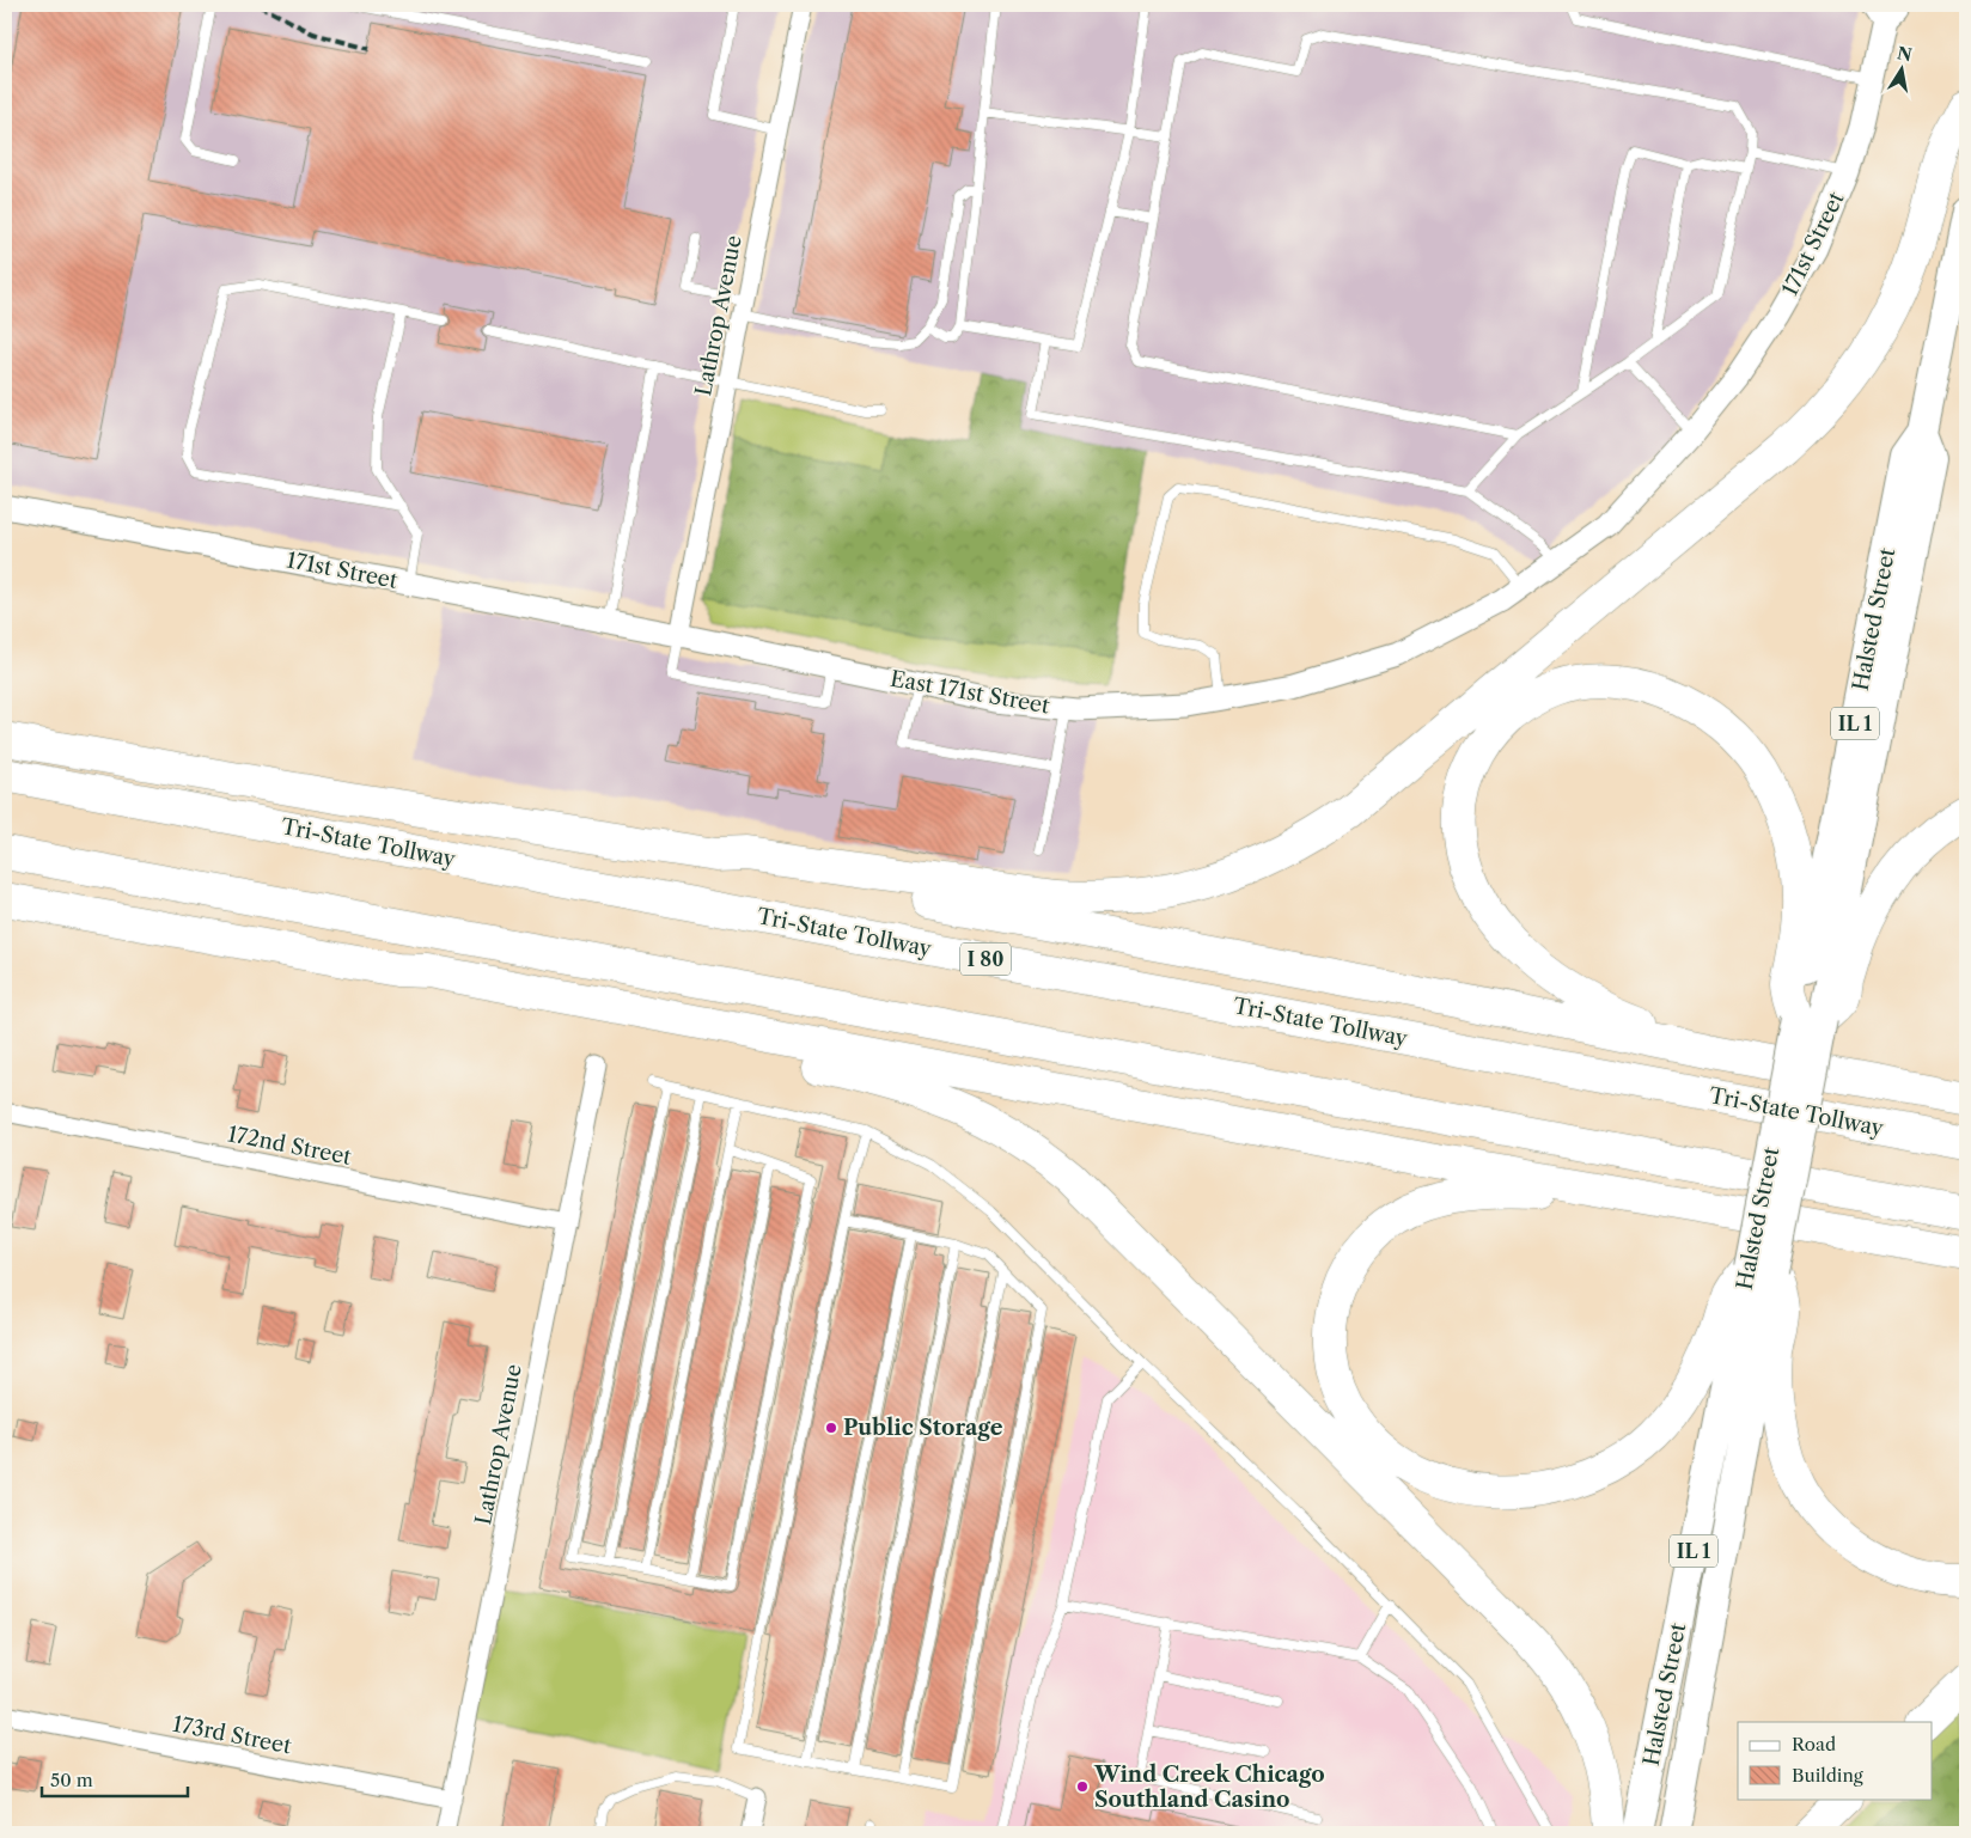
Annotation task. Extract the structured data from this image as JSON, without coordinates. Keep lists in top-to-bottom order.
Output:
{
  "streets": {
    "highway": ["Tri-State Tollway", "I 80"],
    "main road": ["Halsted Street", "IL 1"],
    "street": [
      "171st Street",
      "Lathrop Avenue",
      "East 171st Street",
      "172nd Street",
      "173rd Street"
    ]
  },
  "crossings": [
    ["171st Street", "Lathrop Avenue"],
    ["171st Street", "East 171st Street"],
    ["Lathrop Avenue", "East 171st Street"],
    ["Lathrop Avenue", "172nd Street"],
    ["Lathrop Avenue", "173rd Street"]
  ],
  "places": ["Public Storage", "Wind Creek Chicago Southland Casino"],
  "legend": ["Road", "Building"],
  "scale_bar": "50 m",
  "north": "top"
}
